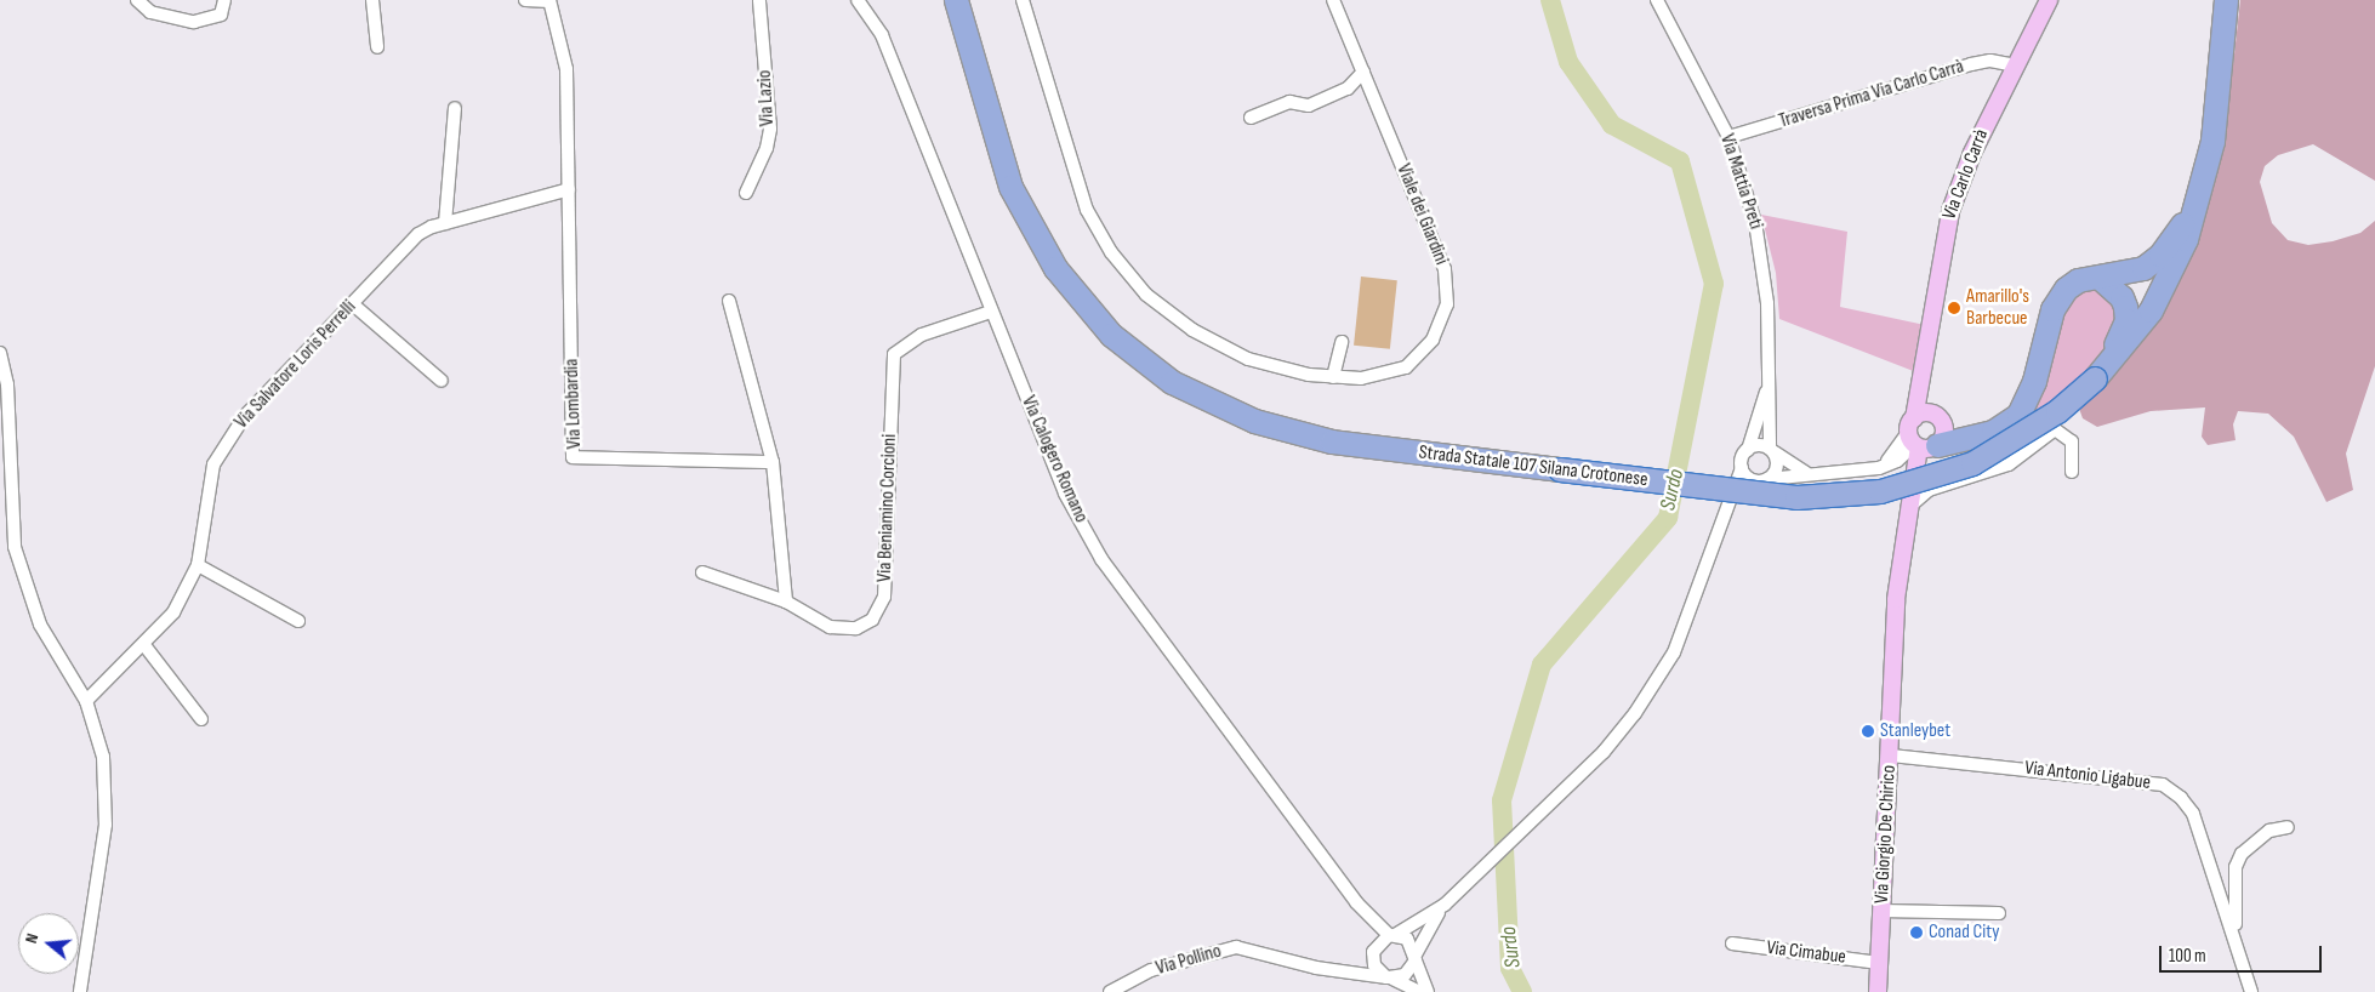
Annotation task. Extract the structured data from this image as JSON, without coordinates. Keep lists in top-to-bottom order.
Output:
{
  "streets": {
    "highway": ["Strada Statale 107 Silana Crotonese"],
    "main road": ["Via Carlo Carrà", "Via Giorgio De Chirico"],
    "street": [
      "Traversa Prima Via Carlo Carrà",
      "Via Lazio",
      "Via Mattia Preti",
      "Viale dei Giardini",
      "Via Salvatore Loris Perrelli",
      "Via Lombardia",
      "Via Calogero Romano",
      "Via Beniamino Corcioni",
      "Via Antonio Ligabue",
      "Via Cimabue",
      "Via Pollino"
    ]
  },
  "crossings": [
    ["Traversa Prima Via Carlo Carrà", "Via Carlo Carrà"],
    ["Traversa Prima Via Carlo Carrà", "Via Mattia Preti"],
    ["Via Salvatore Loris Perrelli", "Via Lombardia"],
    ["Via Calogero Romano", "Via Beniamino Corcioni"],
    ["Via Antonio Ligabue", "Via Giorgio De Chirico"],
    ["Via Giorgio De Chirico", "Via Cimabue"]
  ],
  "water": ["Surdo"],
  "places": ["Amarillo's Barbecue", "Stanleybet", "Conad City"],
  "scale_bar": "100 m",
  "north": "left"
}
